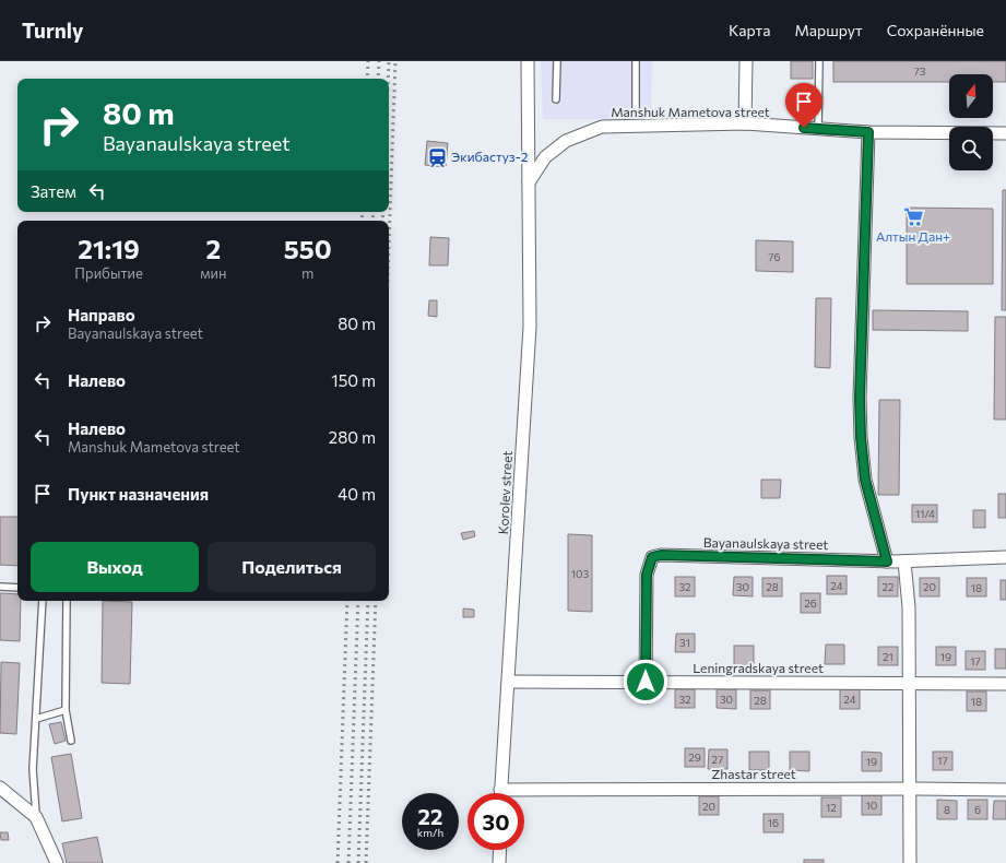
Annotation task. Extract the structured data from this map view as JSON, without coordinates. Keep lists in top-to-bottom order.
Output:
{
  "streets": {
    "street": [
      "Manshuk Mametova street",
      "Korolev street",
      "Bayanaulskaya street",
      "Leningradskaya street",
      "Zhastar street"
    ]
  },
  "crossings": [
    ["Manshuk Mametova street", "Korolev street"],
    ["Korolev street", "Leningradskaya street"],
    ["Korolev street", "Zhastar street"],
    ["Bayanaulskaya street", "Leningradskaya street"]
  ],
  "places": {
    "station": ["Экибастуз-2"],
    "supermarket": ["Алтын Дан+"]
  },
  "house_numbers": [
    "73",
    "76",
    "11/4",
    "103",
    "24",
    "32",
    "30",
    "28",
    "22",
    "20",
    "18",
    "26",
    "31",
    "21",
    "19",
    "17",
    "32",
    "30",
    "24",
    "28",
    "18",
    "29",
    "27",
    "17",
    "19",
    "10",
    "20",
    "12",
    "8",
    "6",
    "16"
  ],
  "north": "top",
  "page": {
    "header": "Turnly",
    "nav": ["Карта", "Маршрут", "Сохранённые"],
    "turn": ["80 m", "Bayanaulskaya street"],
    "then": "Затем",
    "eta": [
      "21:19",
      "Прибытие",
      "2",
      "мин",
      "550",
      "m"
    ],
    "list": [
      {
        "name": "Направо",
        "note": "Bayanaulskaya street",
        "value": "80 m"
      },
      {
        "name": "Налево",
        "value": "150 m"
      },
      {
        "name": "Налево",
        "note": "Manshuk Mametova street",
        "value": "280 m"
      },
      {
        "name": "Пункт назначения",
        "value": "40 m"
      }
    ],
    "buttons": ["Выход", "Поделиться"],
    "speed": "22 km/h",
    "limit": "30"
  }
}
